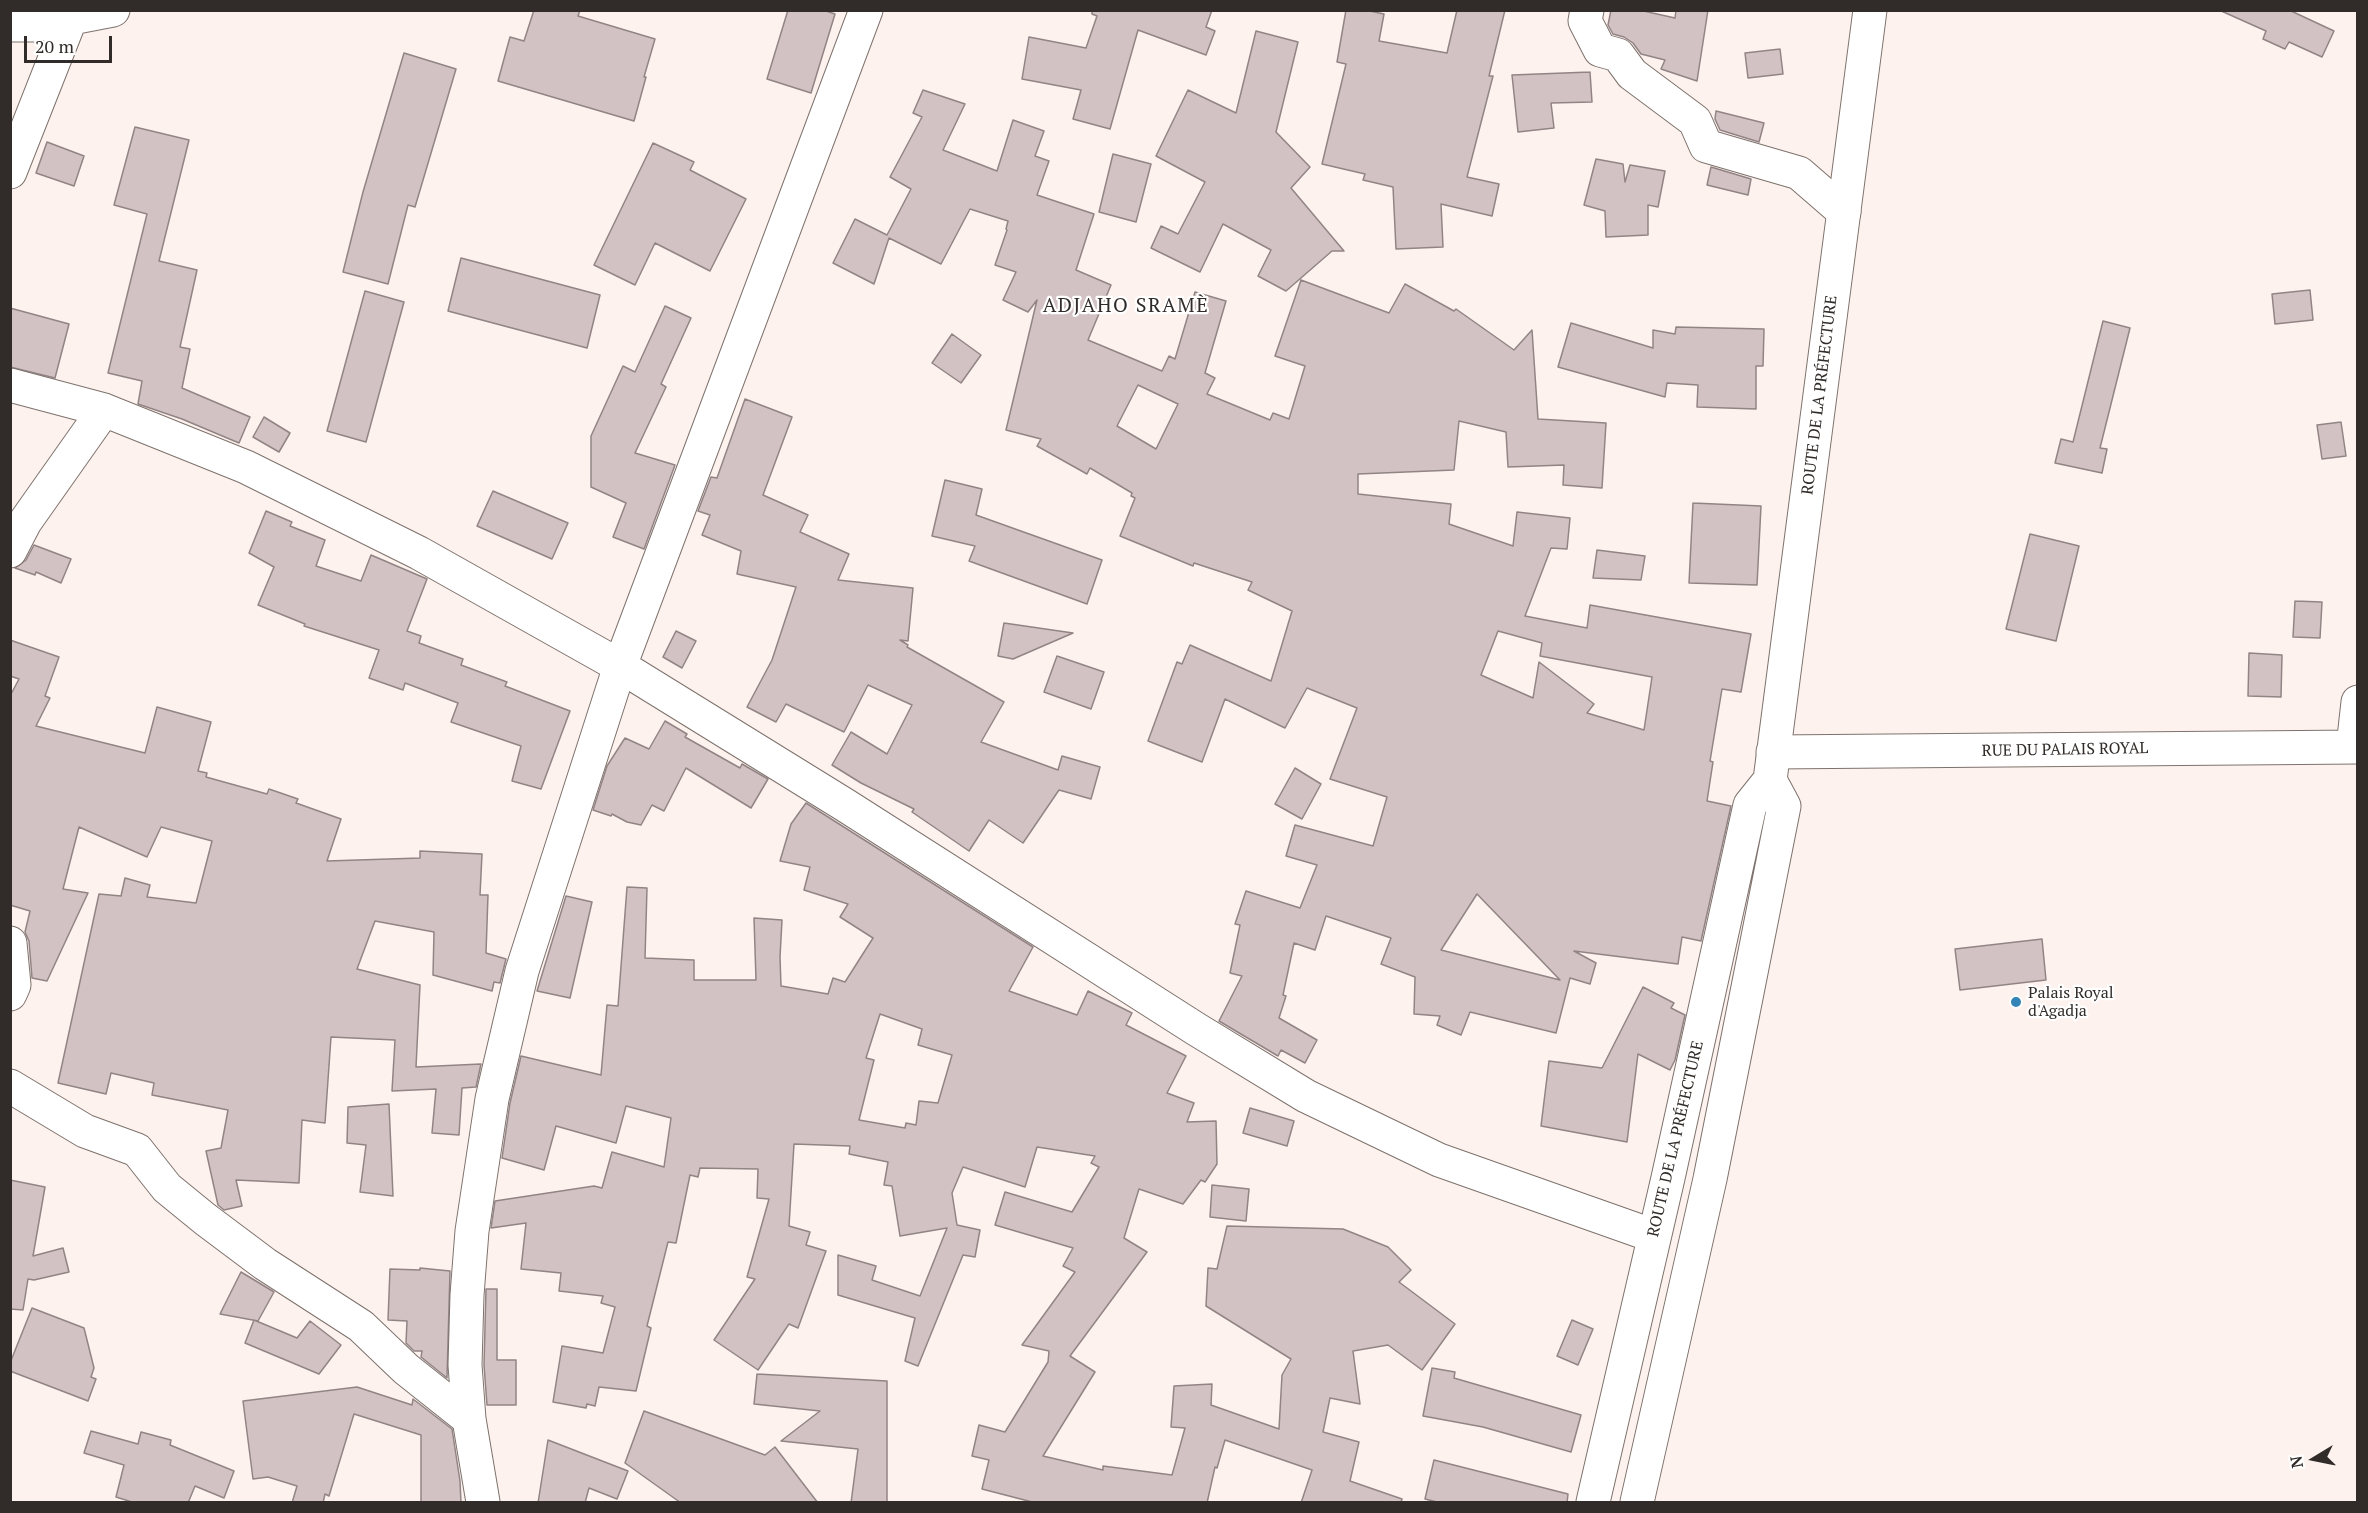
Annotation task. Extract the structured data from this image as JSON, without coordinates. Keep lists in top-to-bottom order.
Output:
{
  "streets": {
    "street": ["ROUTE DE LA PRÉFECTURE", "RUE DU PALAIS ROYAL"]
  },
  "crossings": [
    ["ROUTE DE LA PRÉFECTURE", "RUE DU PALAIS ROYAL"]
  ],
  "districts": ["ADJAHO SRAMÈ"],
  "places": ["Palais Royal d'Agadja"],
  "scale_bar": "20 m",
  "north": "left"
}
